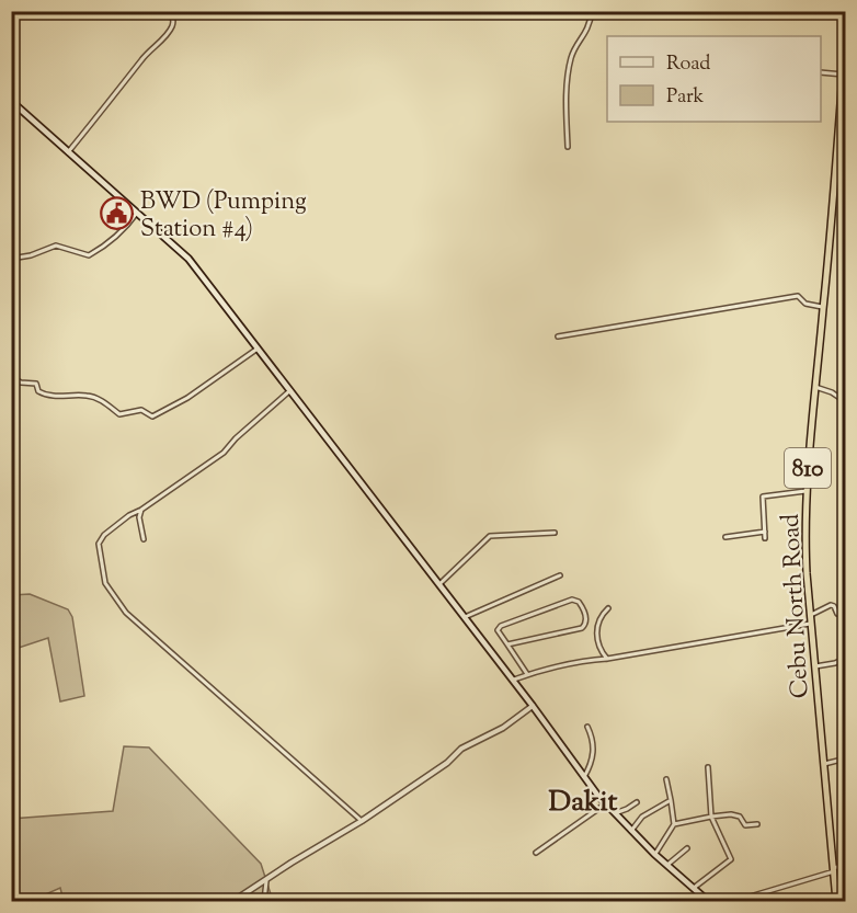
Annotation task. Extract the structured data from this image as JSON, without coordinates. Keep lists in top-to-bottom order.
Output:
{
  "streets": {
    "highway": ["810", "Cebu North Road"]
  },
  "districts": ["Dakit"],
  "places": {
    "public building": ["BWD (Pumping Station #4)"]
  },
  "legend": ["Road", "Park"]
}
